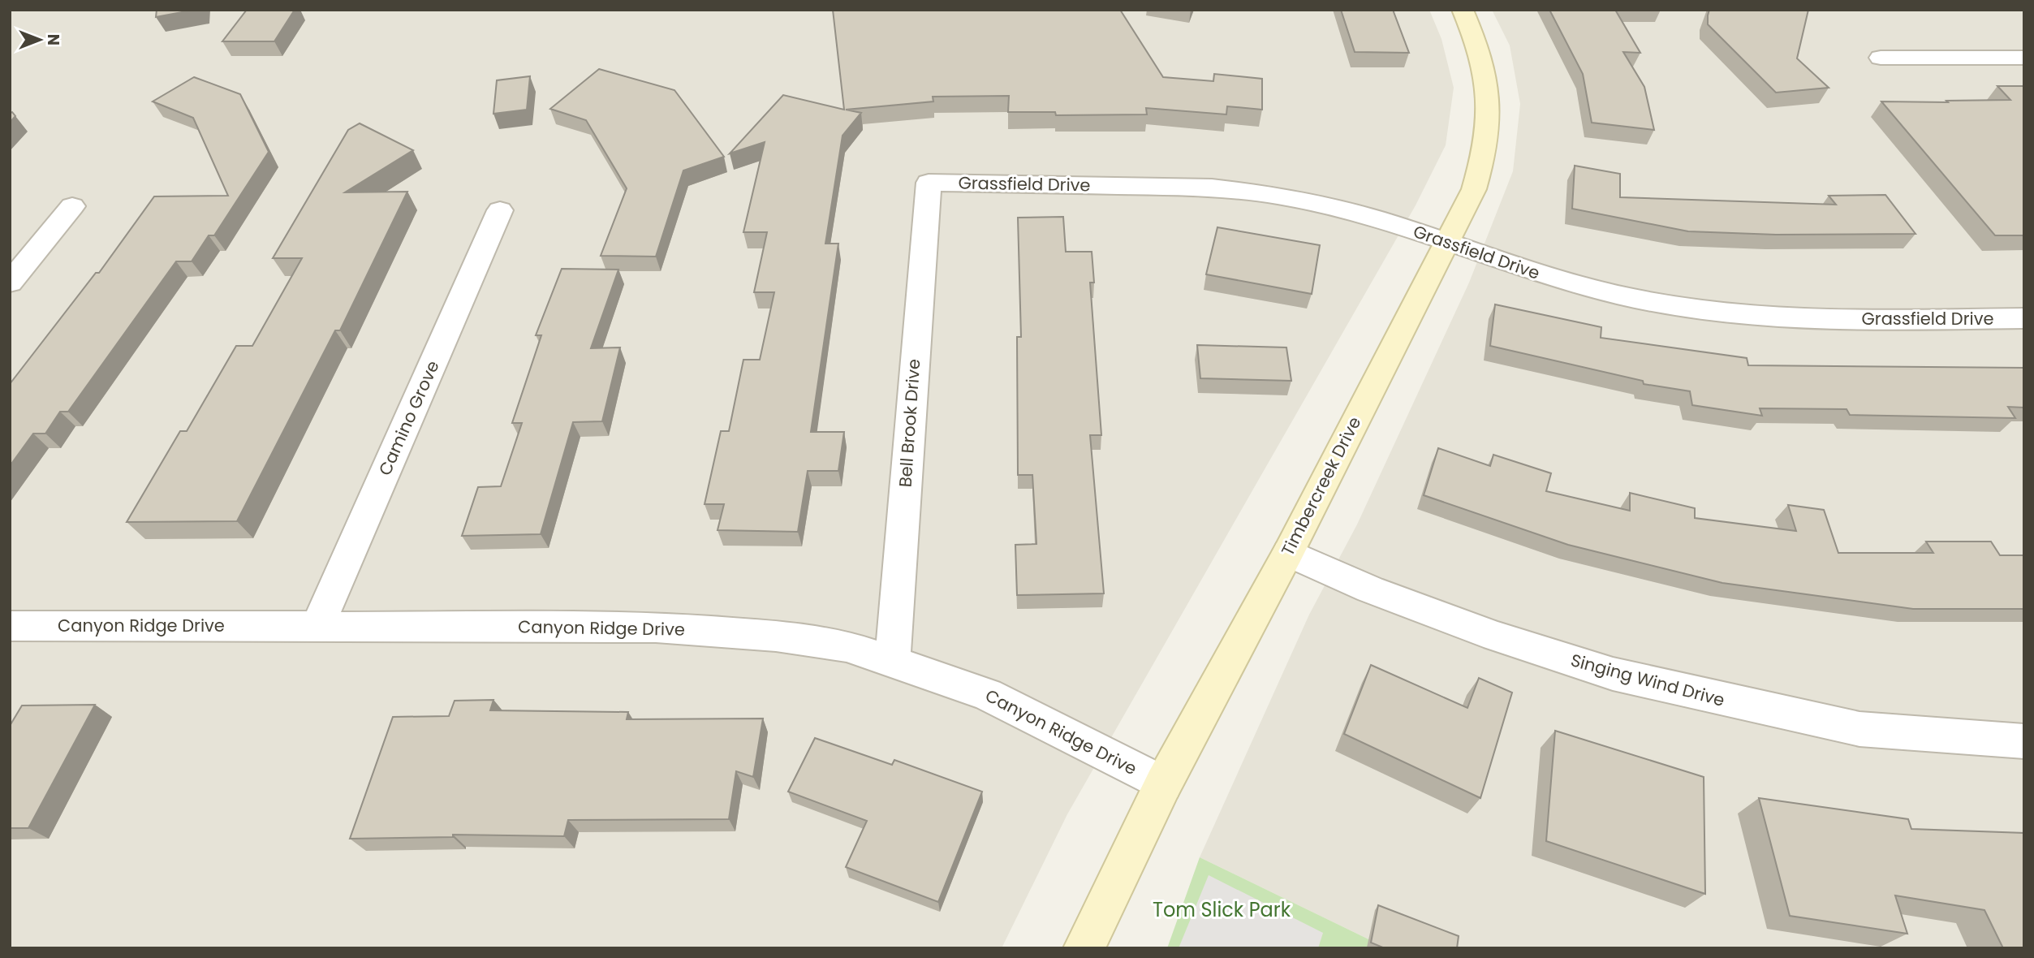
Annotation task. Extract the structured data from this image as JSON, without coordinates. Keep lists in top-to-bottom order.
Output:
{
  "streets": {
    "street": [
      "Grassfield Drive",
      "Camino Grove",
      "Bell Brook Drive",
      "Timbercreek Drive",
      "Canyon Ridge Drive",
      "Singing Wind Drive"
    ]
  },
  "crossings": [
    ["Grassfield Drive", "Bell Brook Drive"],
    ["Grassfield Drive", "Timbercreek Drive"],
    ["Camino Grove", "Canyon Ridge Drive"],
    ["Bell Brook Drive", "Canyon Ridge Drive"],
    ["Timbercreek Drive", "Canyon Ridge Drive"],
    ["Timbercreek Drive", "Singing Wind Drive"]
  ],
  "parks": ["Tom Slick Park"],
  "north": "right"
}
